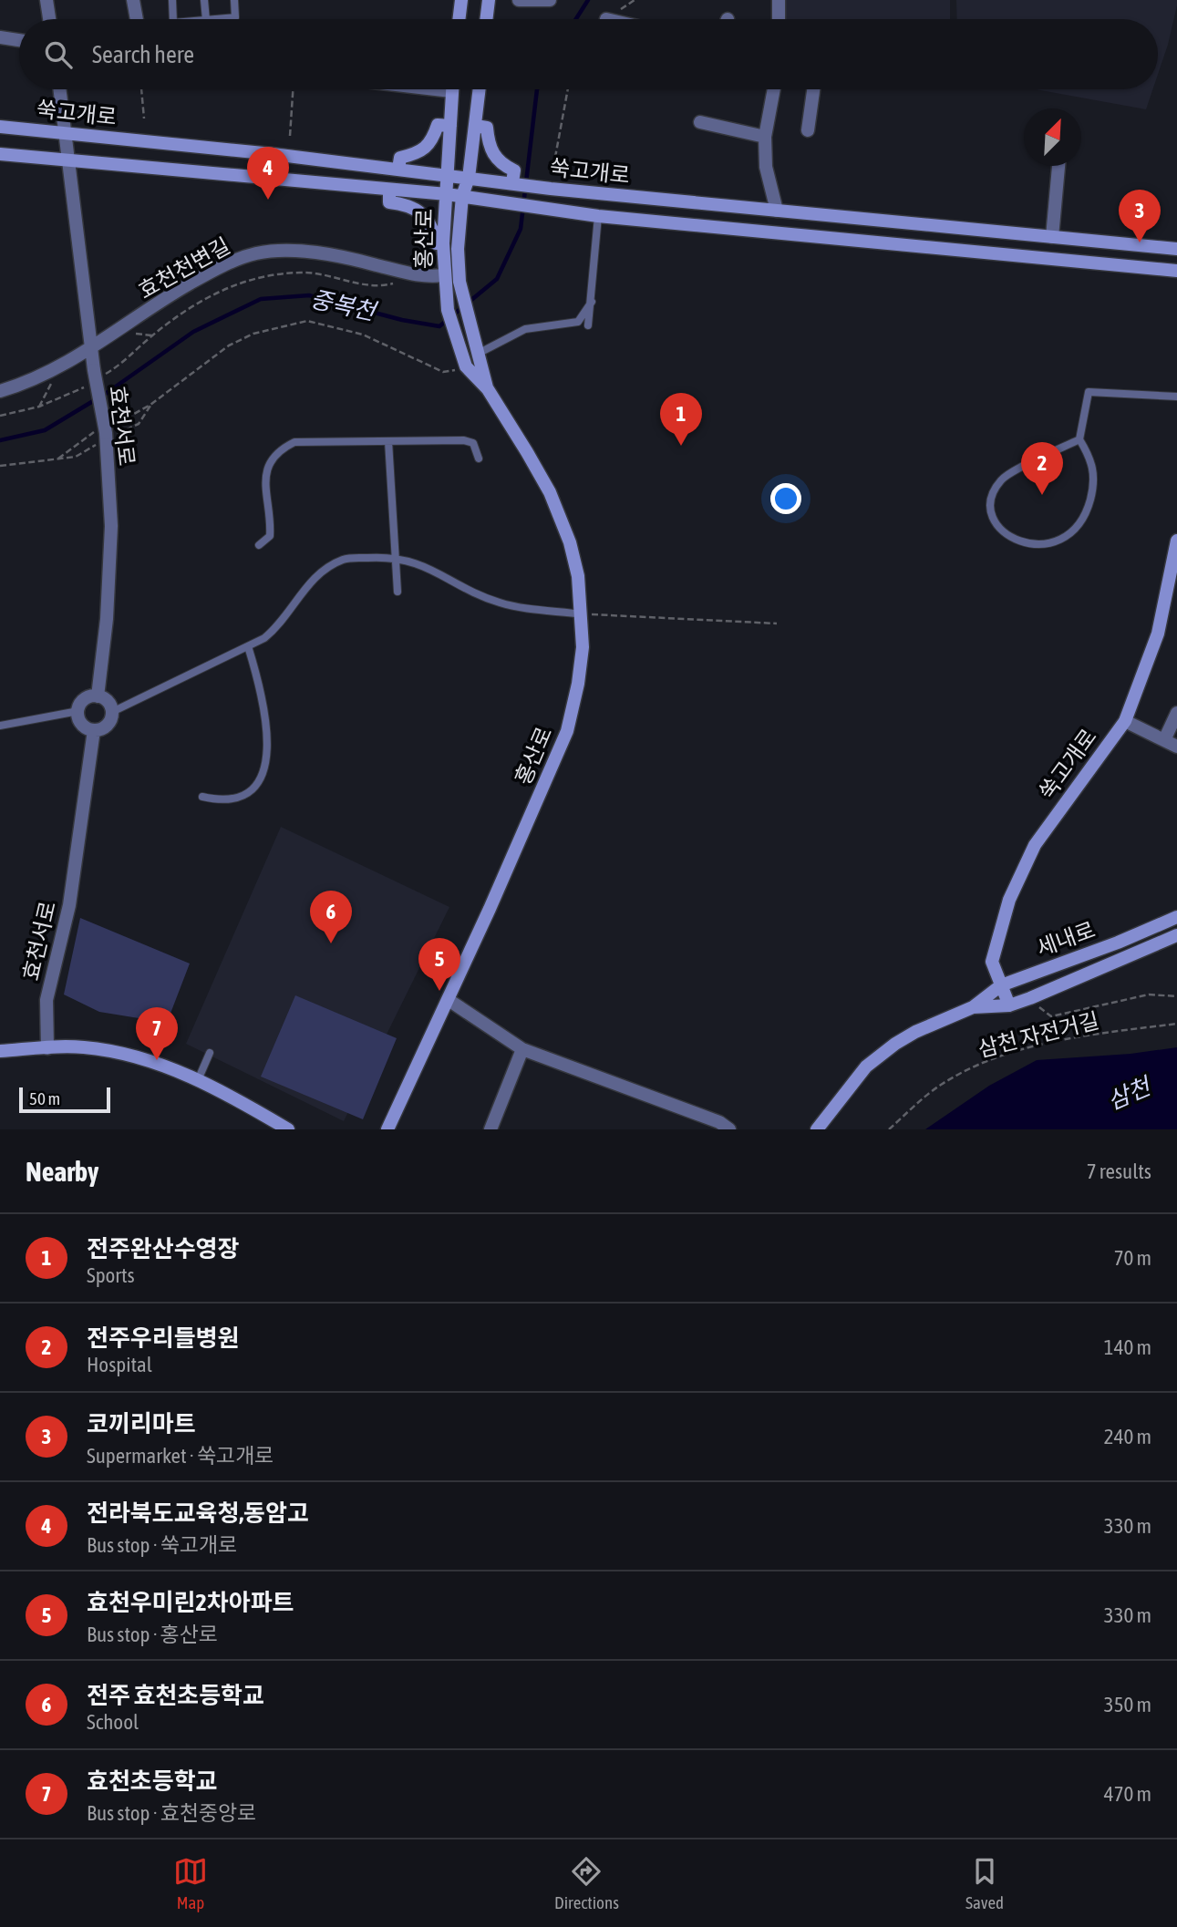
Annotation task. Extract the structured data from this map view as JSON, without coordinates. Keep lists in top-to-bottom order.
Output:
{
  "streets": {
    "street": [
      "쑥고개로",
      "홍산로",
      "효천천변길",
      "효천서로",
      "세내로"
    ],
    "path": ["삼천 자전거길"]
  },
  "crossings": [
    ["쑥고개로", "홍산로"],
    ["쑥고개로", "효천서로"],
    ["쑥고개로", "세내로"],
    ["홍산로", "효천천변길"],
    ["효천천변길", "효천서로"],
    ["세내로", "삼천 자전거길"]
  ],
  "water": ["중복천", "삼천"],
  "scale_bar": "50 m",
  "north": "top right",
  "page": {
    "search": "Search here",
    "pins": [
      "4",
      "3",
      "1",
      "2",
      "6",
      "5",
      "7"
    ],
    "scale": "50 m",
    "heading": ["Nearby", "7 results"],
    "list": [
      {
        "mark": "1",
        "name": "전주완산수영장",
        "note": "Sports",
        "value": "70 m"
      },
      {
        "mark": "2",
        "name": "전주우리들병원",
        "note": "Hospital",
        "value": "140 m"
      },
      {
        "mark": "3",
        "name": "코끼리마트",
        "note": "Supermarket · 쑥고개로",
        "value": "240 m"
      },
      {
        "mark": "4",
        "name": "전라북도교육청,동암고",
        "note": "Bus stop · 쑥고개로",
        "value": "330 m"
      },
      {
        "mark": "5",
        "name": "효천우미린2차아파트",
        "note": "Bus stop · 홍산로",
        "value": "330 m"
      },
      {
        "mark": "6",
        "name": "전주 효천초등학교",
        "note": "School",
        "value": "350 m"
      },
      {
        "mark": "7",
        "name": "효천초등학교",
        "note": "Bus stop · 효천중앙로",
        "value": "470 m"
      }
    ],
    "nav": ["Map", "Directions", "Saved"]
  }
}
